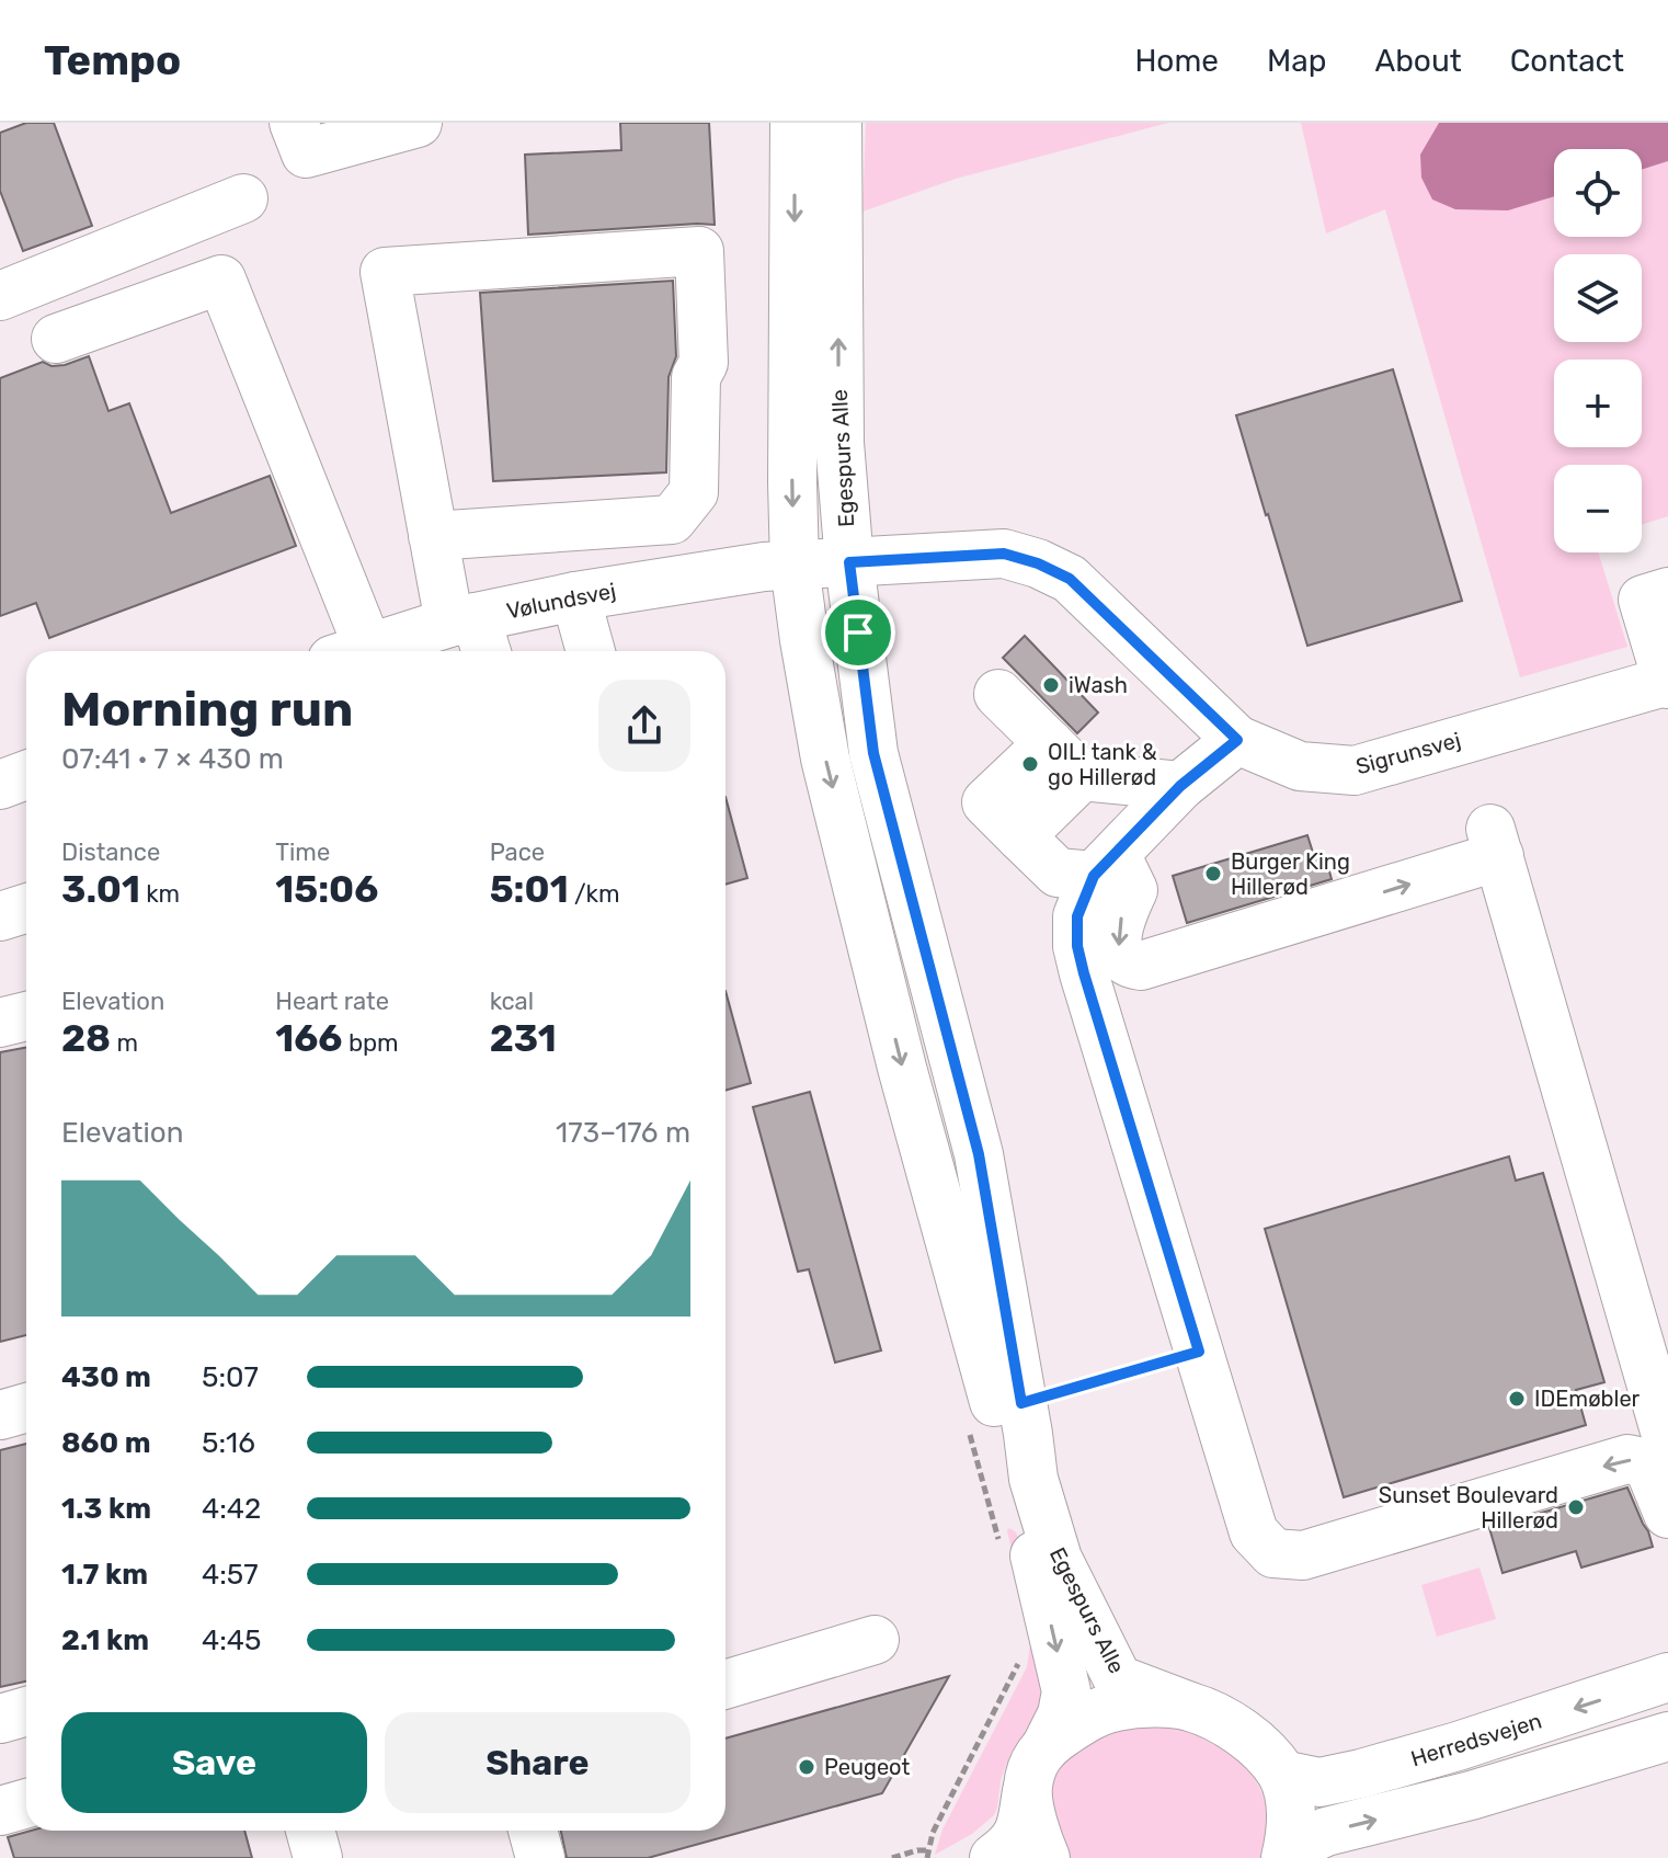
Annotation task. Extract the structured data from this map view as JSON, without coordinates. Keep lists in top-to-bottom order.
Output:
{
  "streets": {
    "street": [
      "Egespurs Alle",
      "Vølundsvej",
      "Sigrunsvej",
      "Herredsvejen"
    ]
  },
  "crossings": [
    ["Egespurs Alle", "Vølundsvej"],
    ["Egespurs Alle", "Sigrunsvej"],
    ["Egespurs Alle", "Herredsvejen"],
    ["Vølundsvej", "Sigrunsvej"]
  ],
  "places": [
    "iWash",
    "OIL! tank & go Hillerød",
    "Burger King Hillerød",
    "IDEmøbler",
    "Sunset Boulevard Hillerød",
    "Peugeot"
  ],
  "page": {
    "header": "Tempo",
    "nav": [
      "Home",
      "Map",
      "About",
      "Contact"
    ],
    "map_buttons": ["+", "−"],
    "heading": ["Morning run", "07:41 · 7 × 430 m"],
    "stats": [
      ["Distance", "3.01 km"],
      ["Time", "15:06"],
      ["Pace", "5:01 /km"],
      ["Elevation", "28 m"],
      ["Heart rate", "166 bpm"],
      ["kcal", "231"]
    ],
    "chart": ["Elevation", "173–176 m"],
    "list": [
      {
        "name": "430 m",
        "note": "5:07"
      },
      {
        "name": "860 m",
        "note": "5:16"
      },
      {
        "name": "1.3 km",
        "note": "4:42"
      },
      {
        "name": "1.7 km",
        "note": "4:57"
      },
      {
        "name": "2.1 km",
        "note": "4:45"
      }
    ],
    "buttons": ["Save", "Share"]
  }
}
